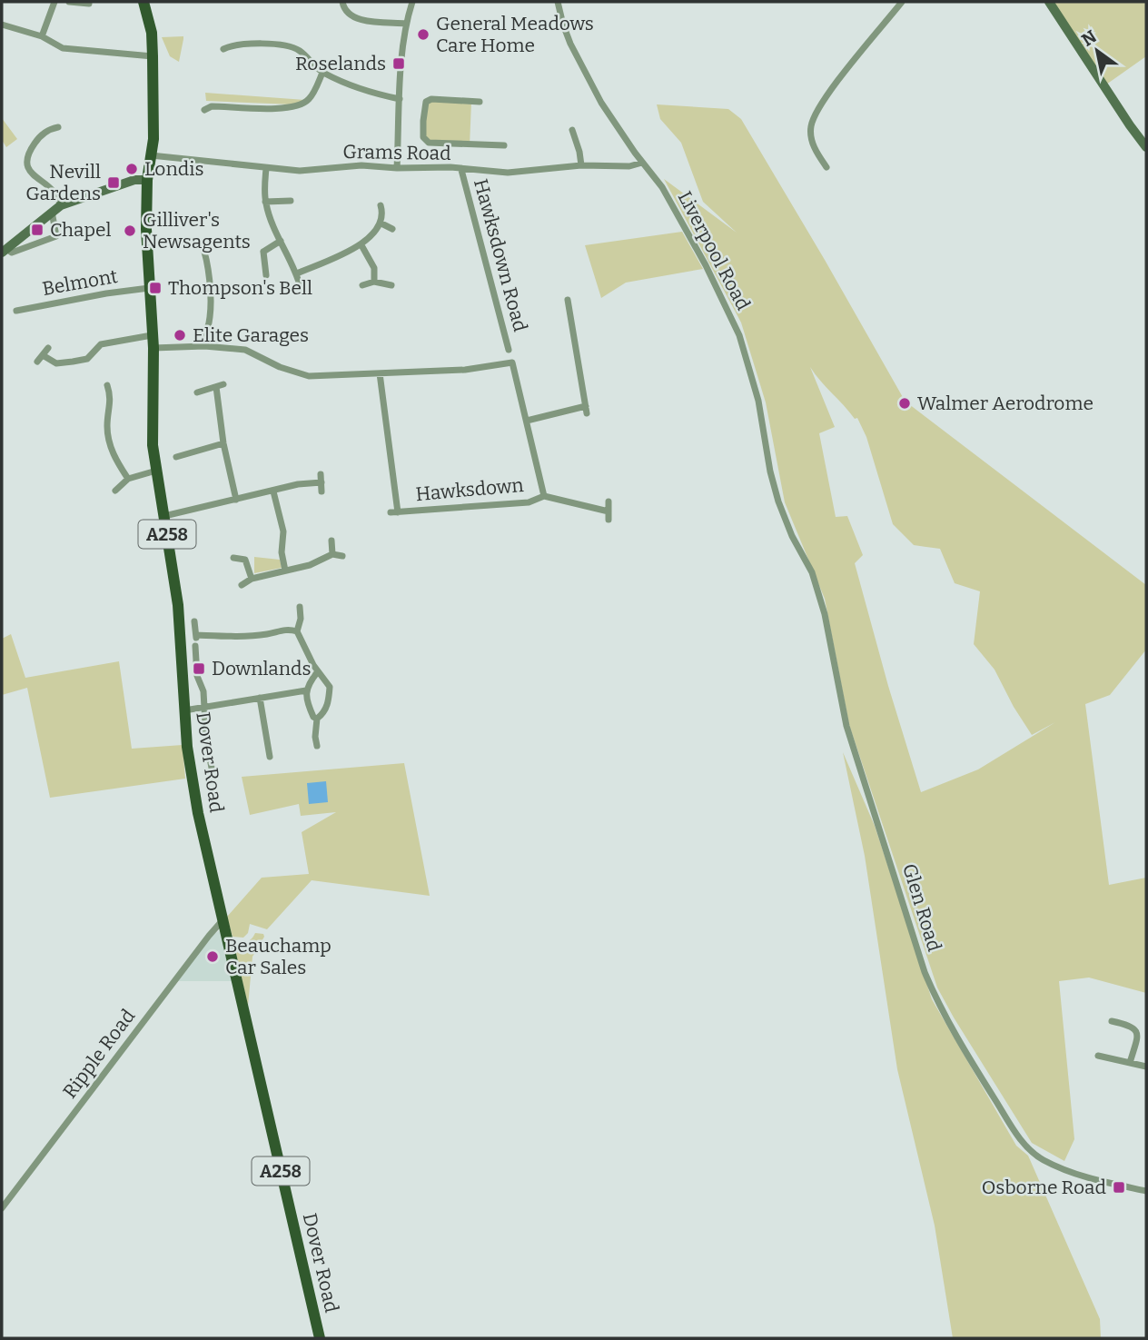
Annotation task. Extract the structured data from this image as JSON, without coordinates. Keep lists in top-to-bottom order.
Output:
{
  "streets": {
    "main road": ["A258", "Dover Road"],
    "street": [
      "Grams Road",
      "Liverpool Road",
      "Hawksdown Road",
      "Belmont",
      "Hawksdown",
      "Glen Road",
      "Ripple Road"
    ]
  },
  "crossings": [
    ["Grams Road", "Liverpool Road"],
    ["Grams Road", "Hawksdown Road"],
    ["Grams Road", "A258"],
    ["Liverpool Road", "Glen Road"],
    ["Belmont", "Dover Road"],
    ["Hawksdown", "Dover Road"],
    ["A258", "Dover Road"],
    ["Dover Road", "Ripple Road"]
  ],
  "places": {
    "other": [
      "General Meadows Care Home",
      "Londis",
      "Gilliver's Newsagents",
      "Elite Garages",
      "Walmer Aerodrome",
      "Beauchamp Car Sales"
    ],
    "transit": [
      "Roselands",
      "Nevill Gardens",
      "Chapel",
      "Thompson's Bell",
      "Downlands",
      "Osborne Road"
    ]
  },
  "north": "top left"
}
